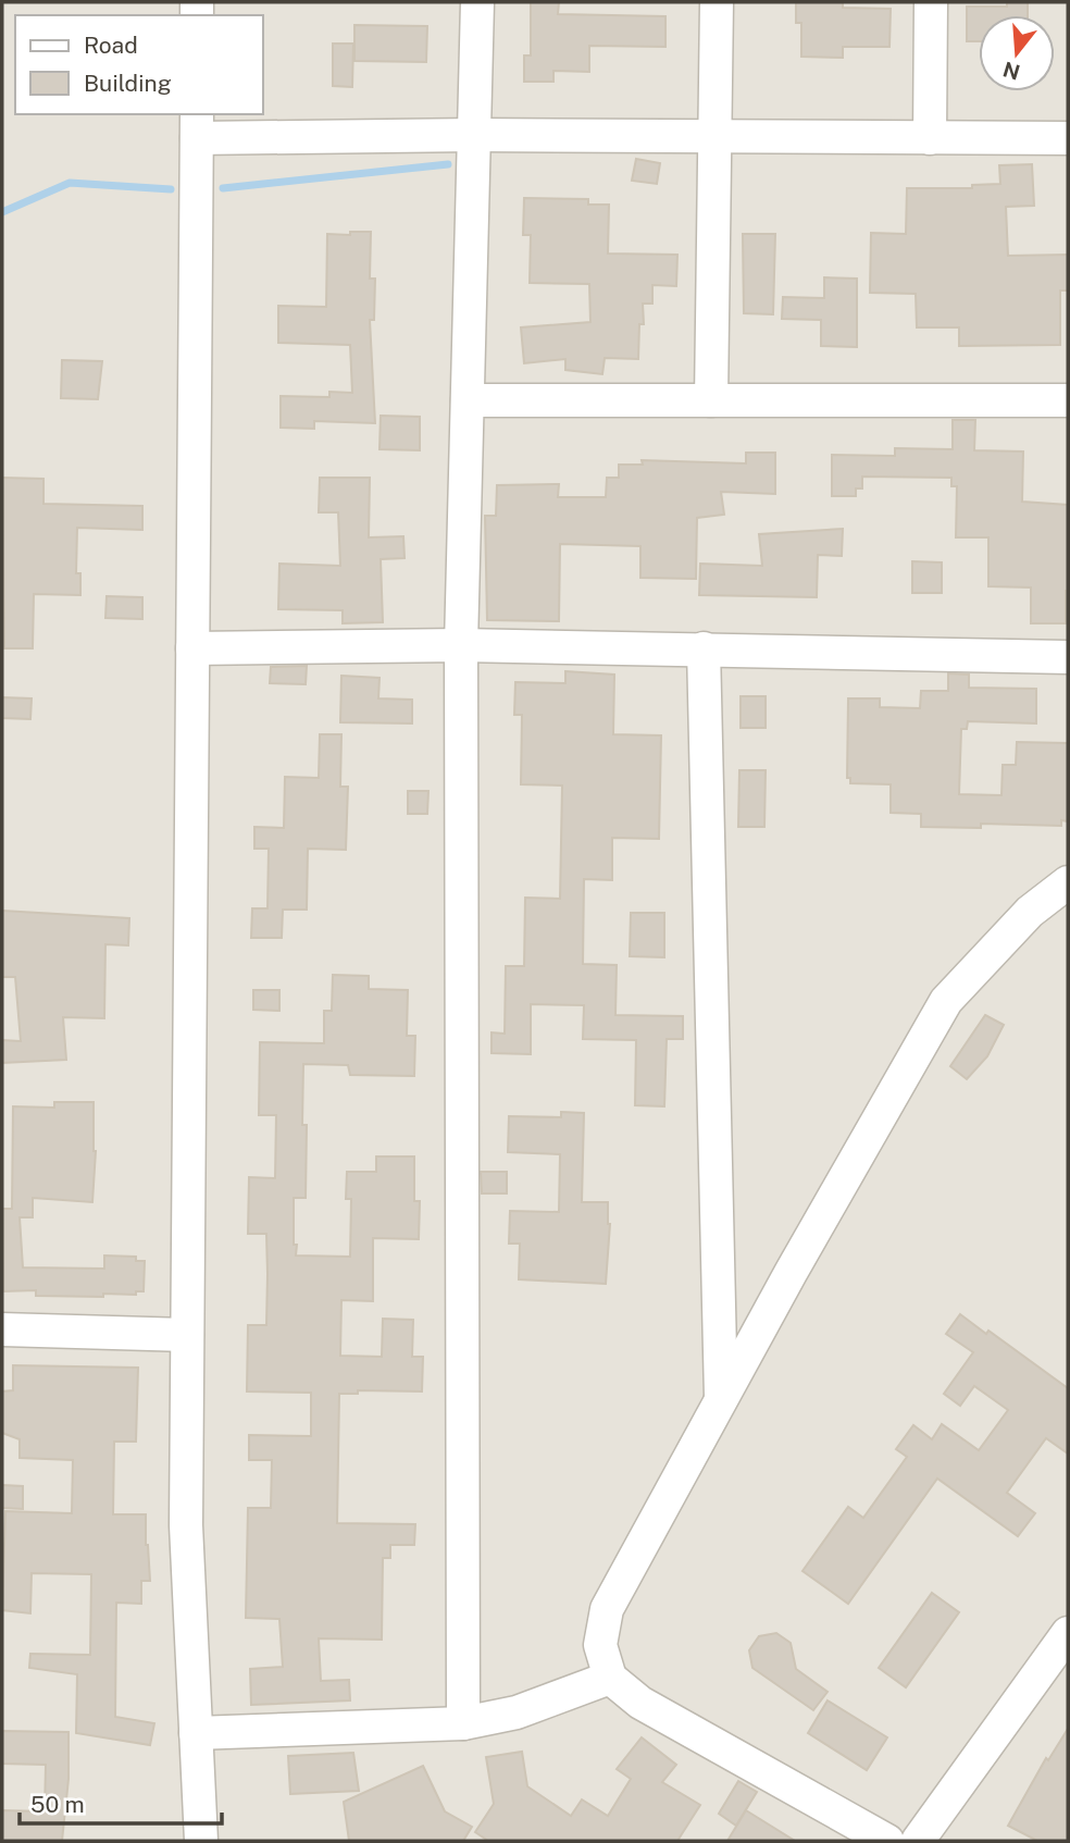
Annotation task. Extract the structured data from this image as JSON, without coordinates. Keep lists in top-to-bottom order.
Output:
{
  "legend": ["Road", "Building"],
  "scale_bar": "50 m",
  "north": "bottom"
}
